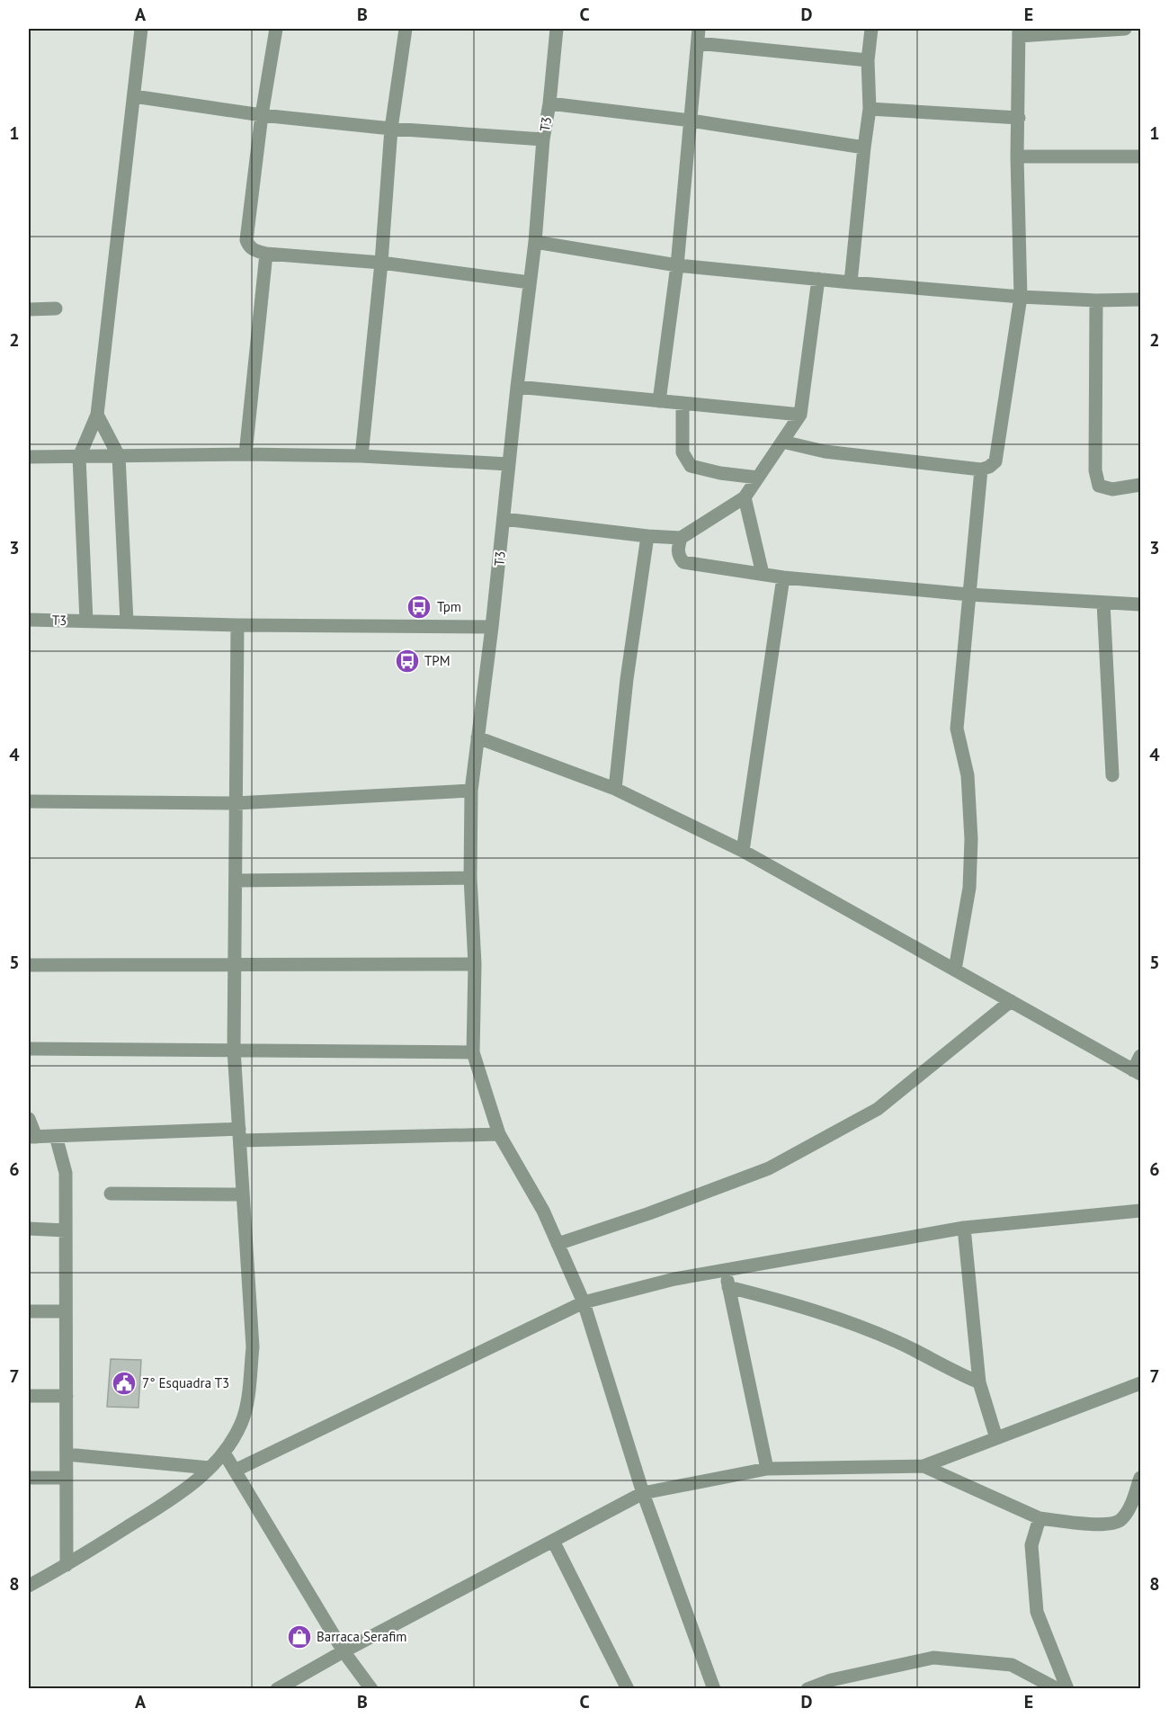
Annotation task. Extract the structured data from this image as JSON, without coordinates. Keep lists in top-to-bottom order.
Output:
{
  "streets": {
    "street": ["T3"]
  },
  "places": {
    "bus stop": ["Tpm", "TPM"],
    "public building": ["7° Esquadra T3"],
    "shop": ["Barraca Serafim"]
  },
  "grid": {
    "columns": [
      "A",
      "B",
      "C",
      "D",
      "E"
    ],
    "rows": [
      "1",
      "2",
      "3",
      "4",
      "5",
      "6",
      "7",
      "8"
    ]
  }
}
